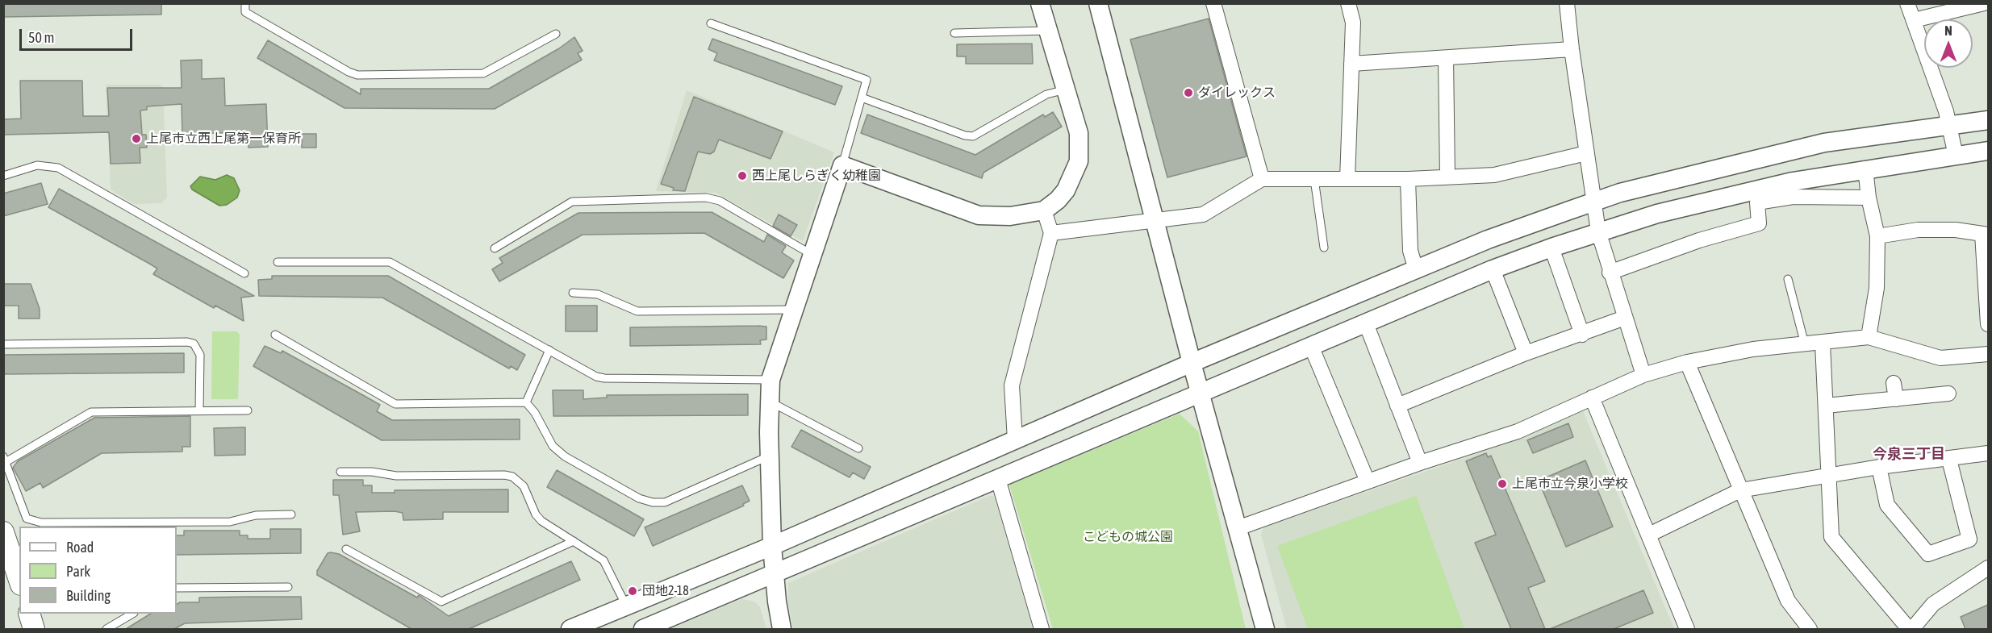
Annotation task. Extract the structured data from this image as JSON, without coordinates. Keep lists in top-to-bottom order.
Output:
{
  "districts": ["今泉三丁目"],
  "parks": ["こどもの城公園"],
  "places": [
    "ダイレックス",
    "上尾市立西上尾第一保育所",
    "西上尾しらぎく幼稚園",
    "上尾市立今泉小学校",
    "団地2-18"
  ],
  "legend": ["Road", "Park", "Building"],
  "scale_bar": "50 m",
  "north": "top"
}
